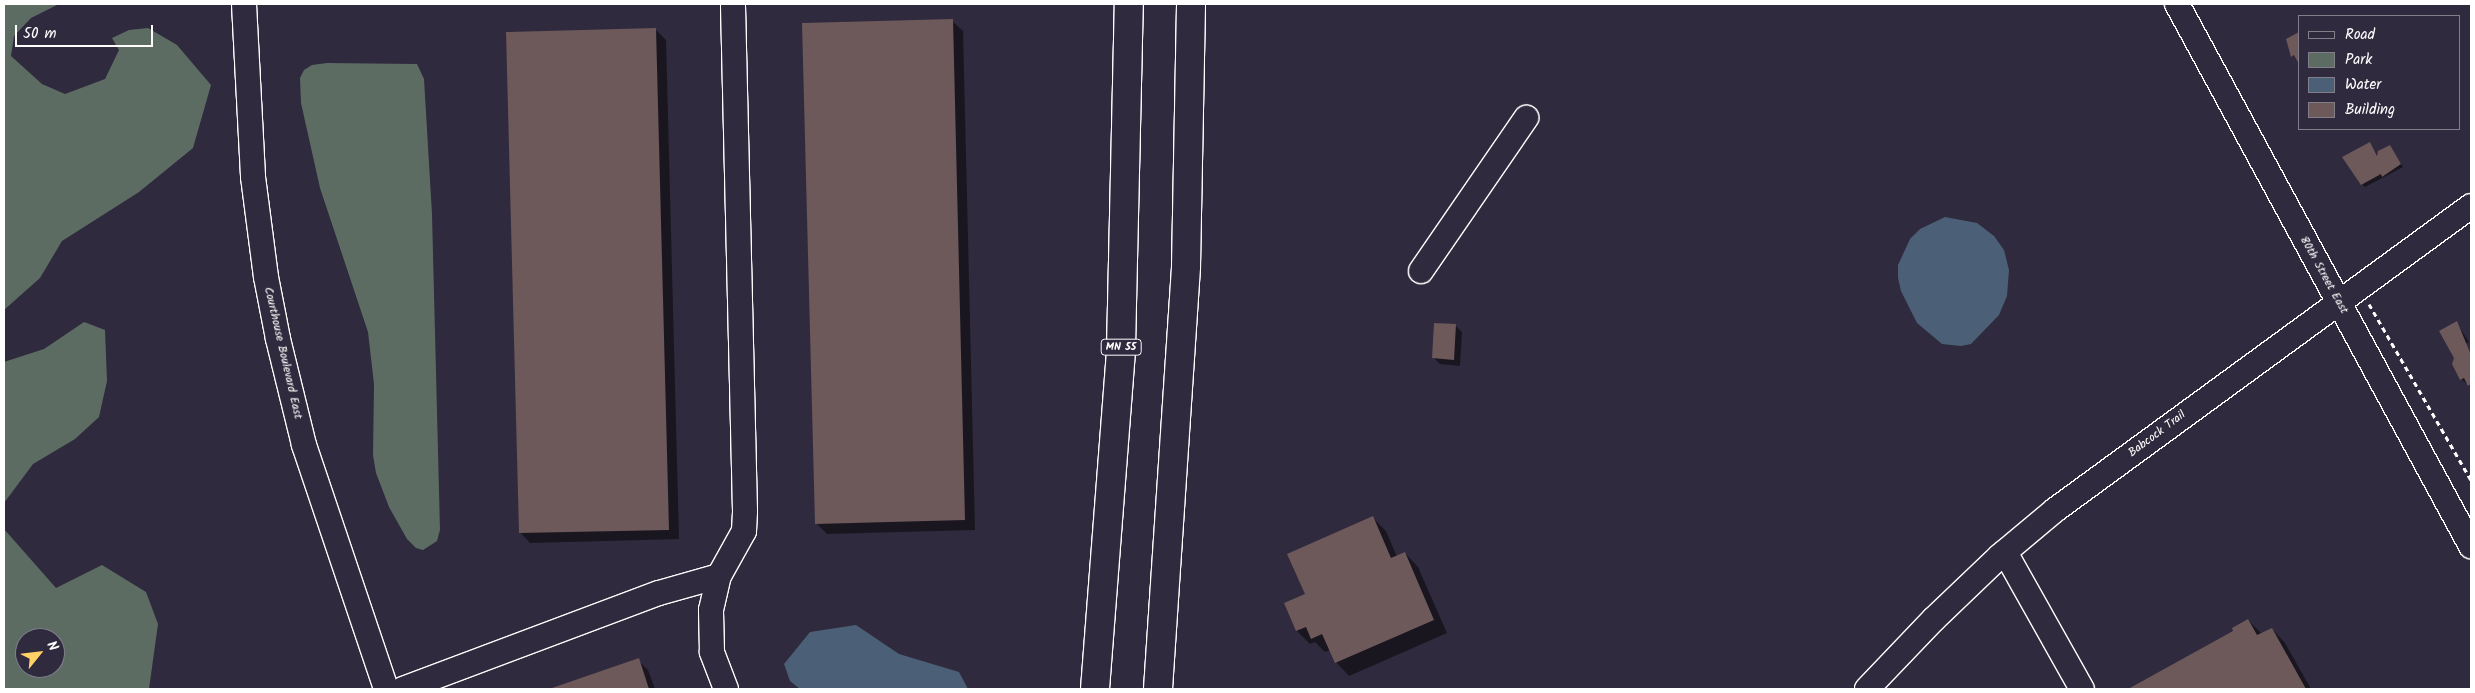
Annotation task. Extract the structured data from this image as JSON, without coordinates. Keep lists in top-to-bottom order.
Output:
{
  "streets": {
    "highway": ["MN 55"],
    "street": ["80th Street East", "Courthouse Boulevard East", "Babcock Trail"]
  },
  "crossings": [
    ["80th Street East", "Babcock Trail"]
  ],
  "legend": [
    "Road",
    "Park",
    "Water",
    "Building"
  ],
  "scale_bar": "50 m",
  "north": "top right"
}
